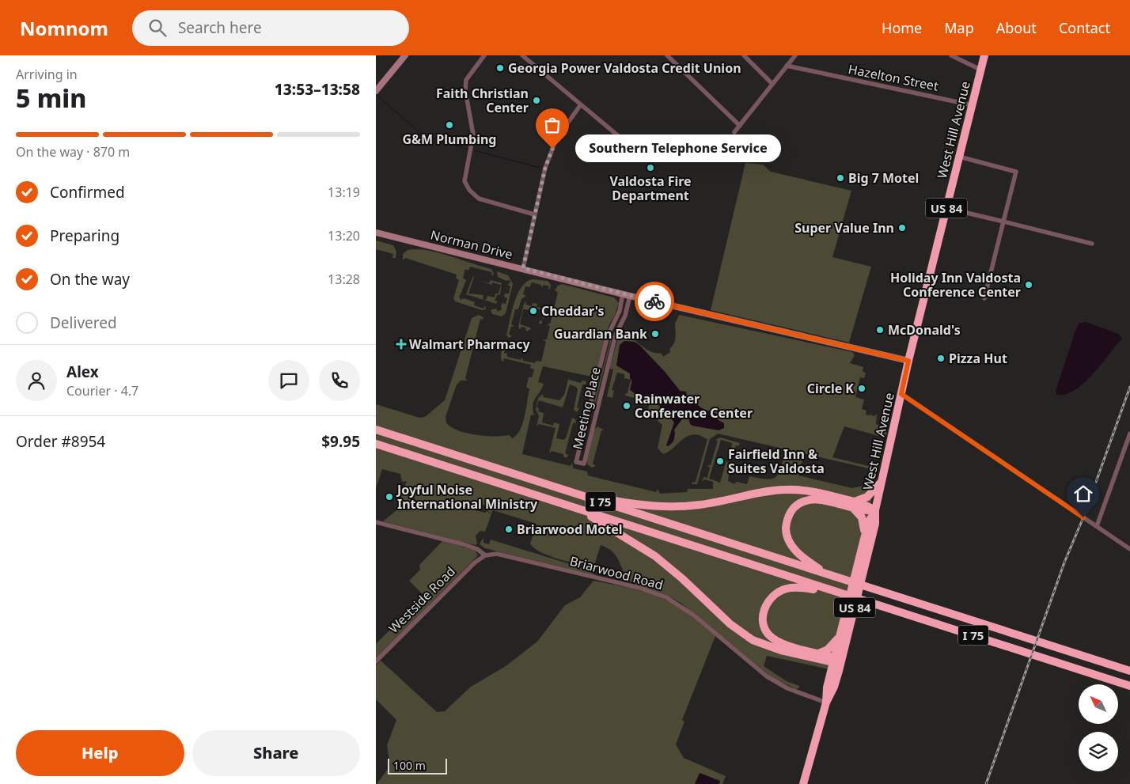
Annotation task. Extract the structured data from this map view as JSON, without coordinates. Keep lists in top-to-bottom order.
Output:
{
  "streets": {
    "highway": ["West Hill Avenue", "US 84", "I 75"],
    "street": [
      "Hazelton Street",
      "Norman Drive",
      "Meeting Place",
      "Briarwood Road",
      "Westside Road"
    ]
  },
  "crossings": [
    ["Hazelton Street", "West Hill Avenue"],
    ["West Hill Avenue", "Norman Drive"],
    ["West Hill Avenue", "Briarwood Road"],
    ["Norman Drive", "Meeting Place"],
    ["Briarwood Road", "Westside Road"]
  ],
  "places": {
    "other": [
      "Georgia Power Valdosta Credit Union",
      "Faith Christian Center",
      "G&M Plumbing",
      "Southern Telephone Service",
      "Valdosta Fire Department",
      "Big 7 Motel",
      "Super Value Inn",
      "Holiday Inn Valdosta Conference Center",
      "Cheddar's",
      "McDonald's",
      "Guardian Bank",
      "Pizza Hut",
      "Circle K",
      "Rainwater Conference Center",
      "Fairfield Inn & Suites Valdosta",
      "Joyful Noise International Ministry",
      "Briarwood Motel"
    ],
    "health": ["Walmart Pharmacy"]
  },
  "scale_bar": "100 m",
  "north": "top left",
  "page": {
    "header": "Nomnom",
    "search": "Search here",
    "nav": [
      "Home",
      "Map",
      "About",
      "Contact"
    ],
    "heading": ["5 min", "Arriving in", "13:53–13:58"],
    "panel": [
      "Alex",
      "Courier · 4.7",
      "Order #8954",
      "$9.95"
    ],
    "bar": "On the way · 870 m",
    "bubble": "Southern Telephone Service",
    "list": [
      ["Confirmed", "13:19"],
      ["Preparing", "13:20"],
      ["On the way", "13:28"],
      "Delivered"
    ],
    "buttons": ["Help", "Share"],
    "scale": "100 m"
  }
}
